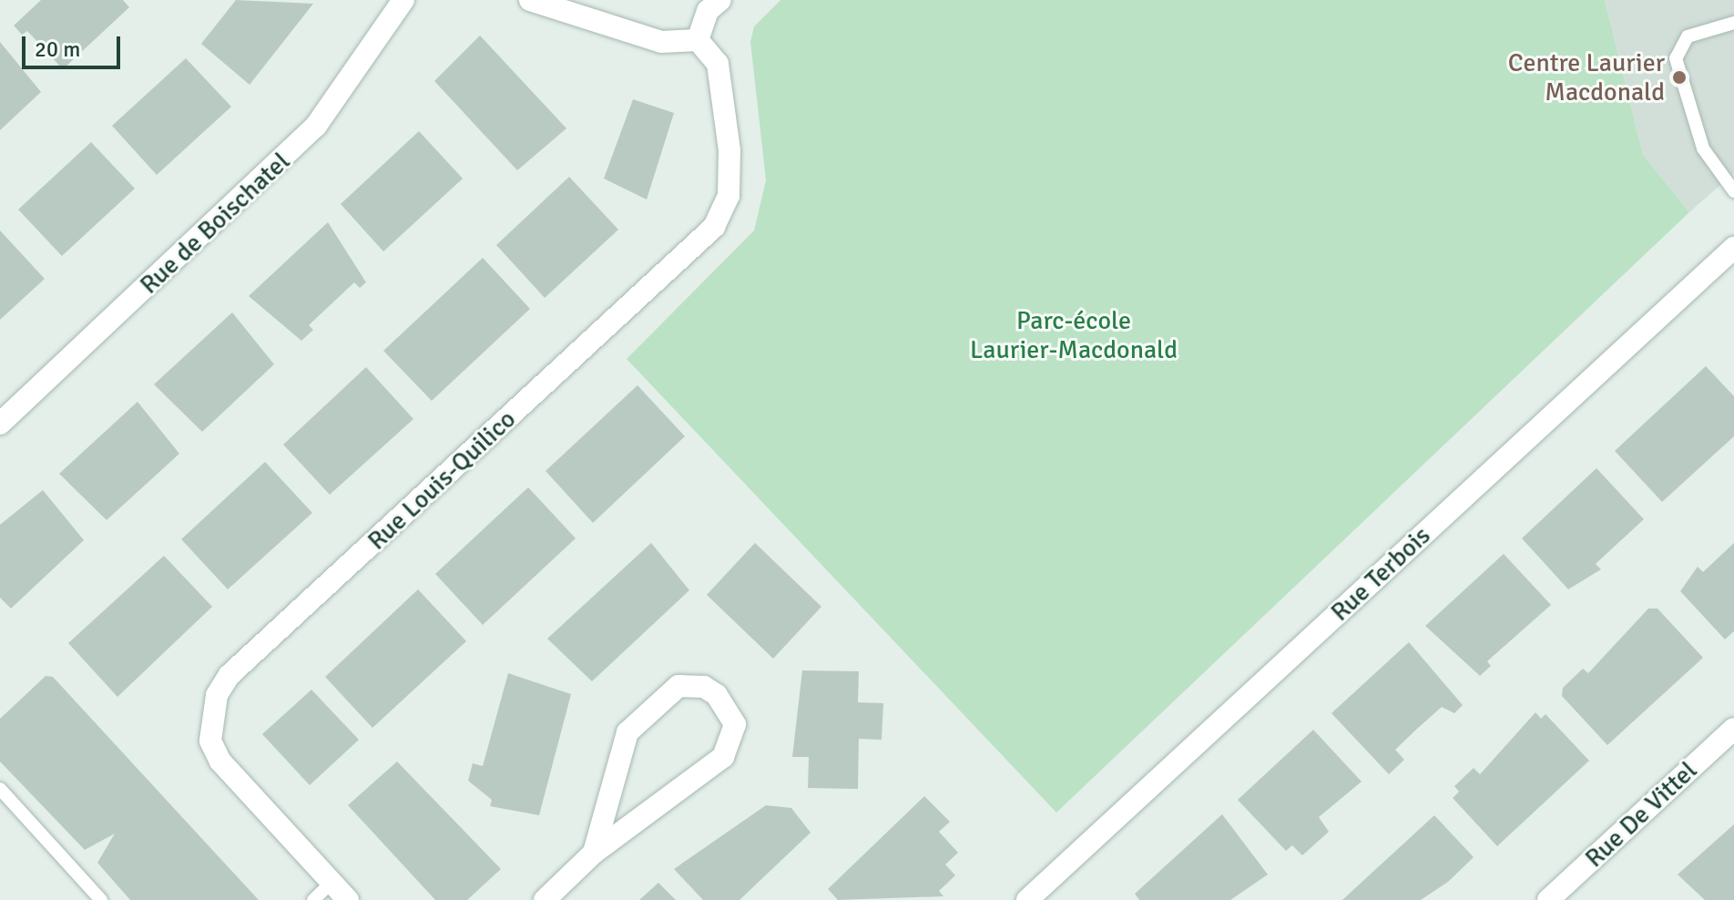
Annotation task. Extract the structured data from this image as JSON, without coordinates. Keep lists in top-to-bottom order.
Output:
{
  "streets": {
    "street": [
      "Rue de Boischatel",
      "Rue Louis-Quilico",
      "Rue Terbois",
      "Rue De Vittel"
    ]
  },
  "parks": ["Parc-école Laurier-Macdonald"],
  "places": ["Centre Laurier Macdonald"],
  "scale_bar": "20 m"
}
